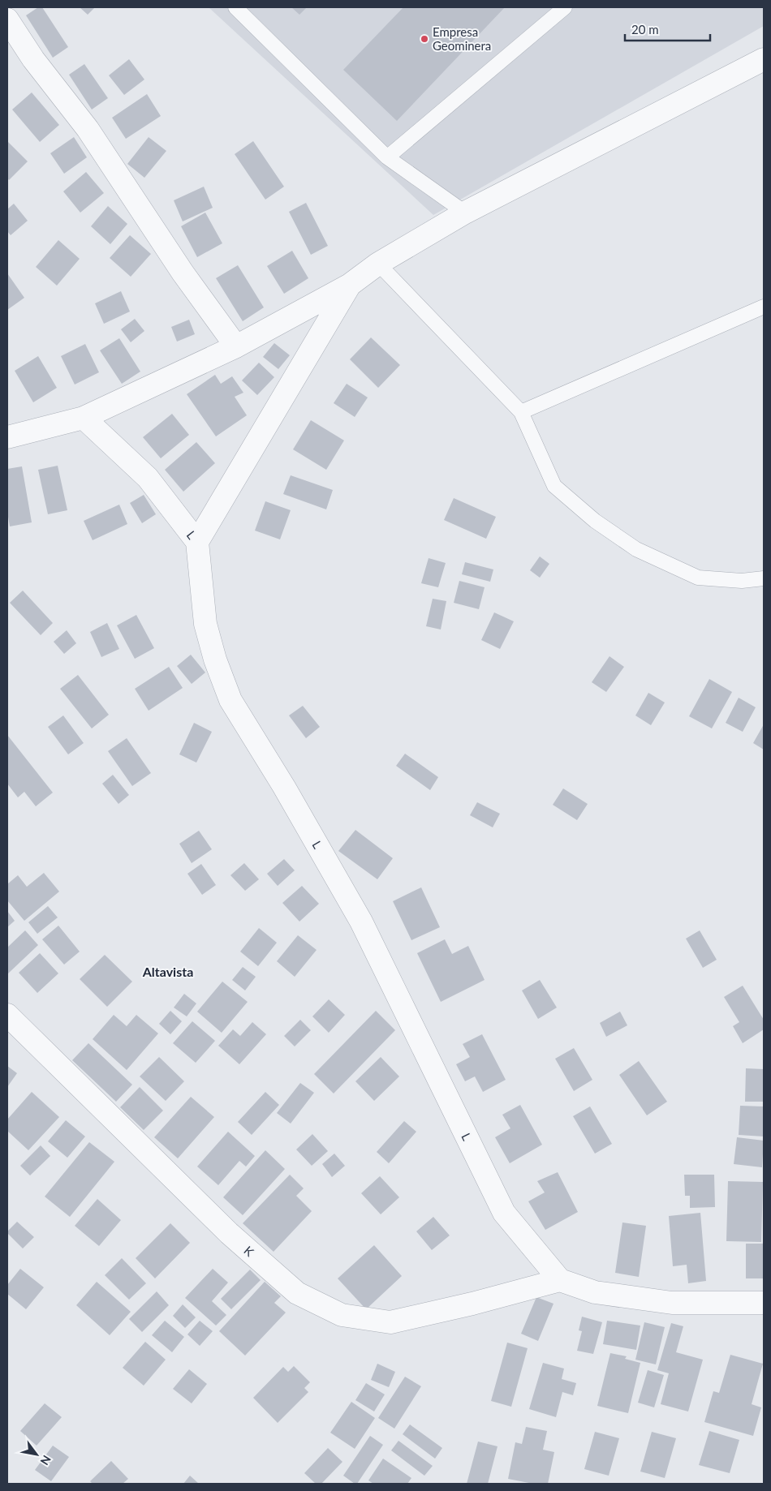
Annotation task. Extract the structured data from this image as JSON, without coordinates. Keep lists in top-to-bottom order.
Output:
{
  "streets": {
    "street": ["L", "K"]
  },
  "crossings": [
    ["L", "K"]
  ],
  "districts": ["Altavista"],
  "places": ["Empresa Geominera"],
  "scale_bar": "20 m",
  "north": "bottom right"
}
